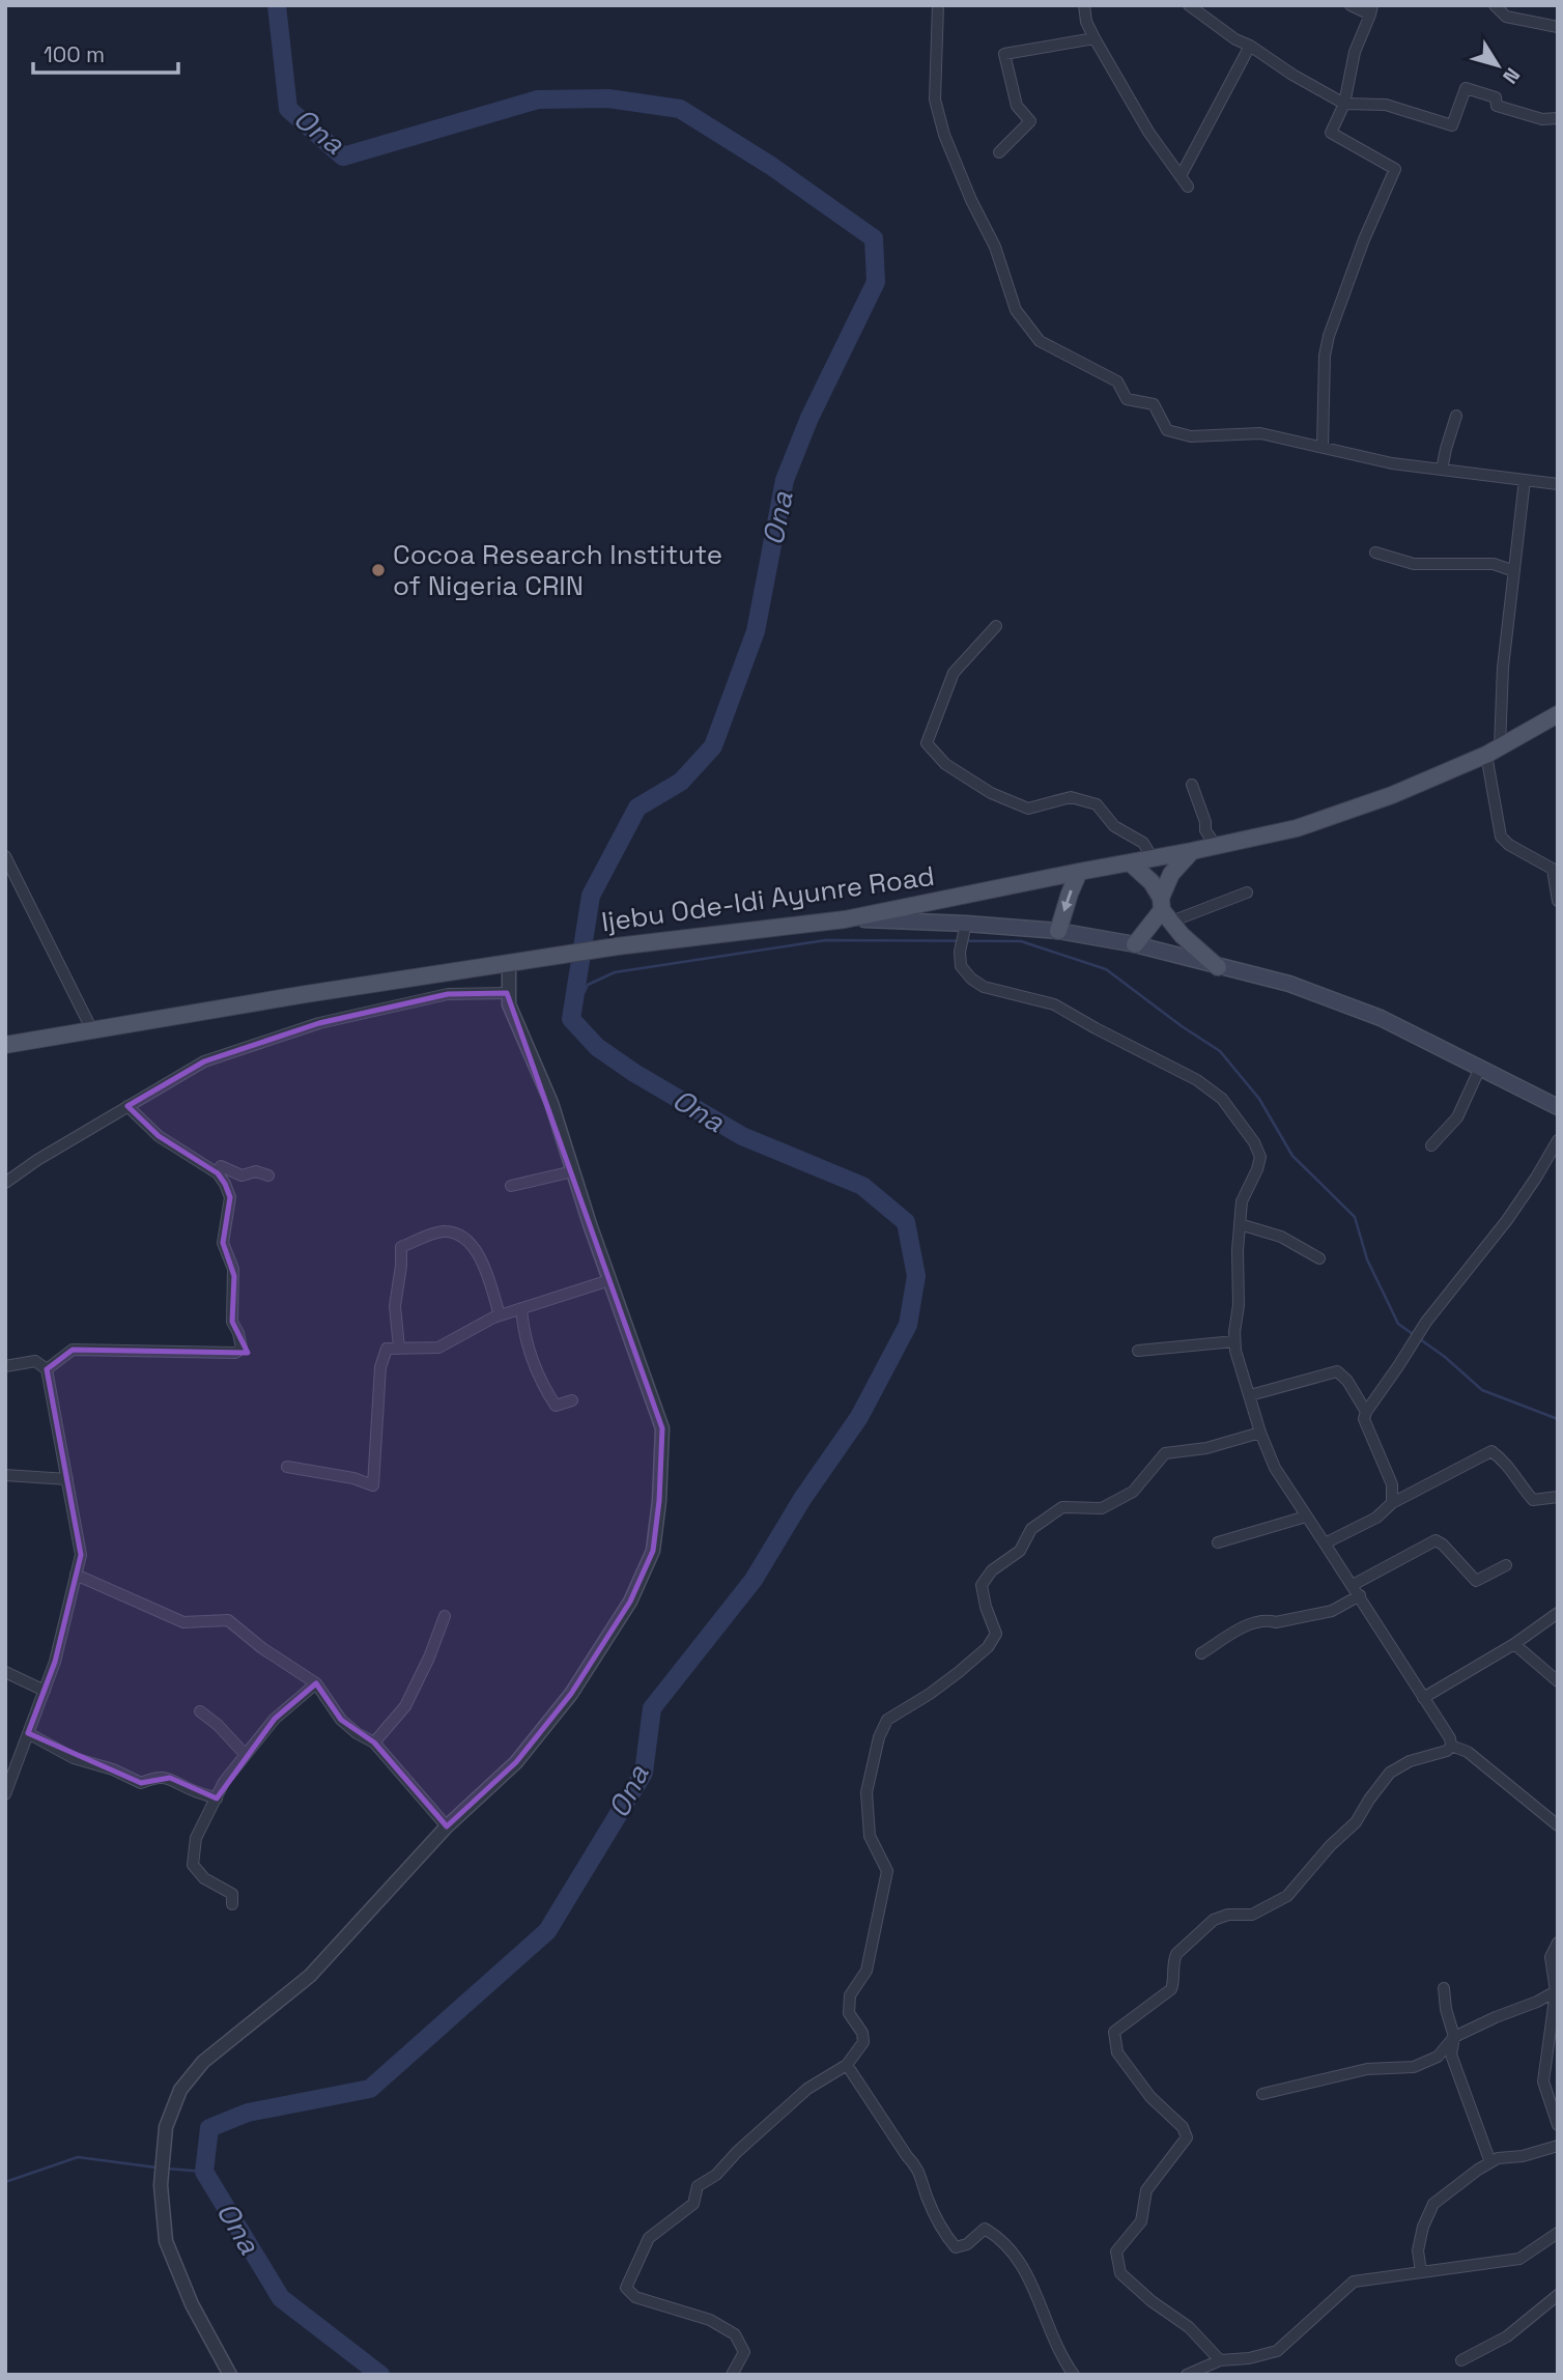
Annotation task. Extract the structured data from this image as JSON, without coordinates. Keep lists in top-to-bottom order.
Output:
{
  "streets": {
    "main road": ["Ijebu Ode-Idi Ayunre Road"]
  },
  "water": ["Ona"],
  "places": ["Cocoa Research Institute of Nigeria CRIN"],
  "scale_bar": "100 m",
  "north": "bottom right"
}
